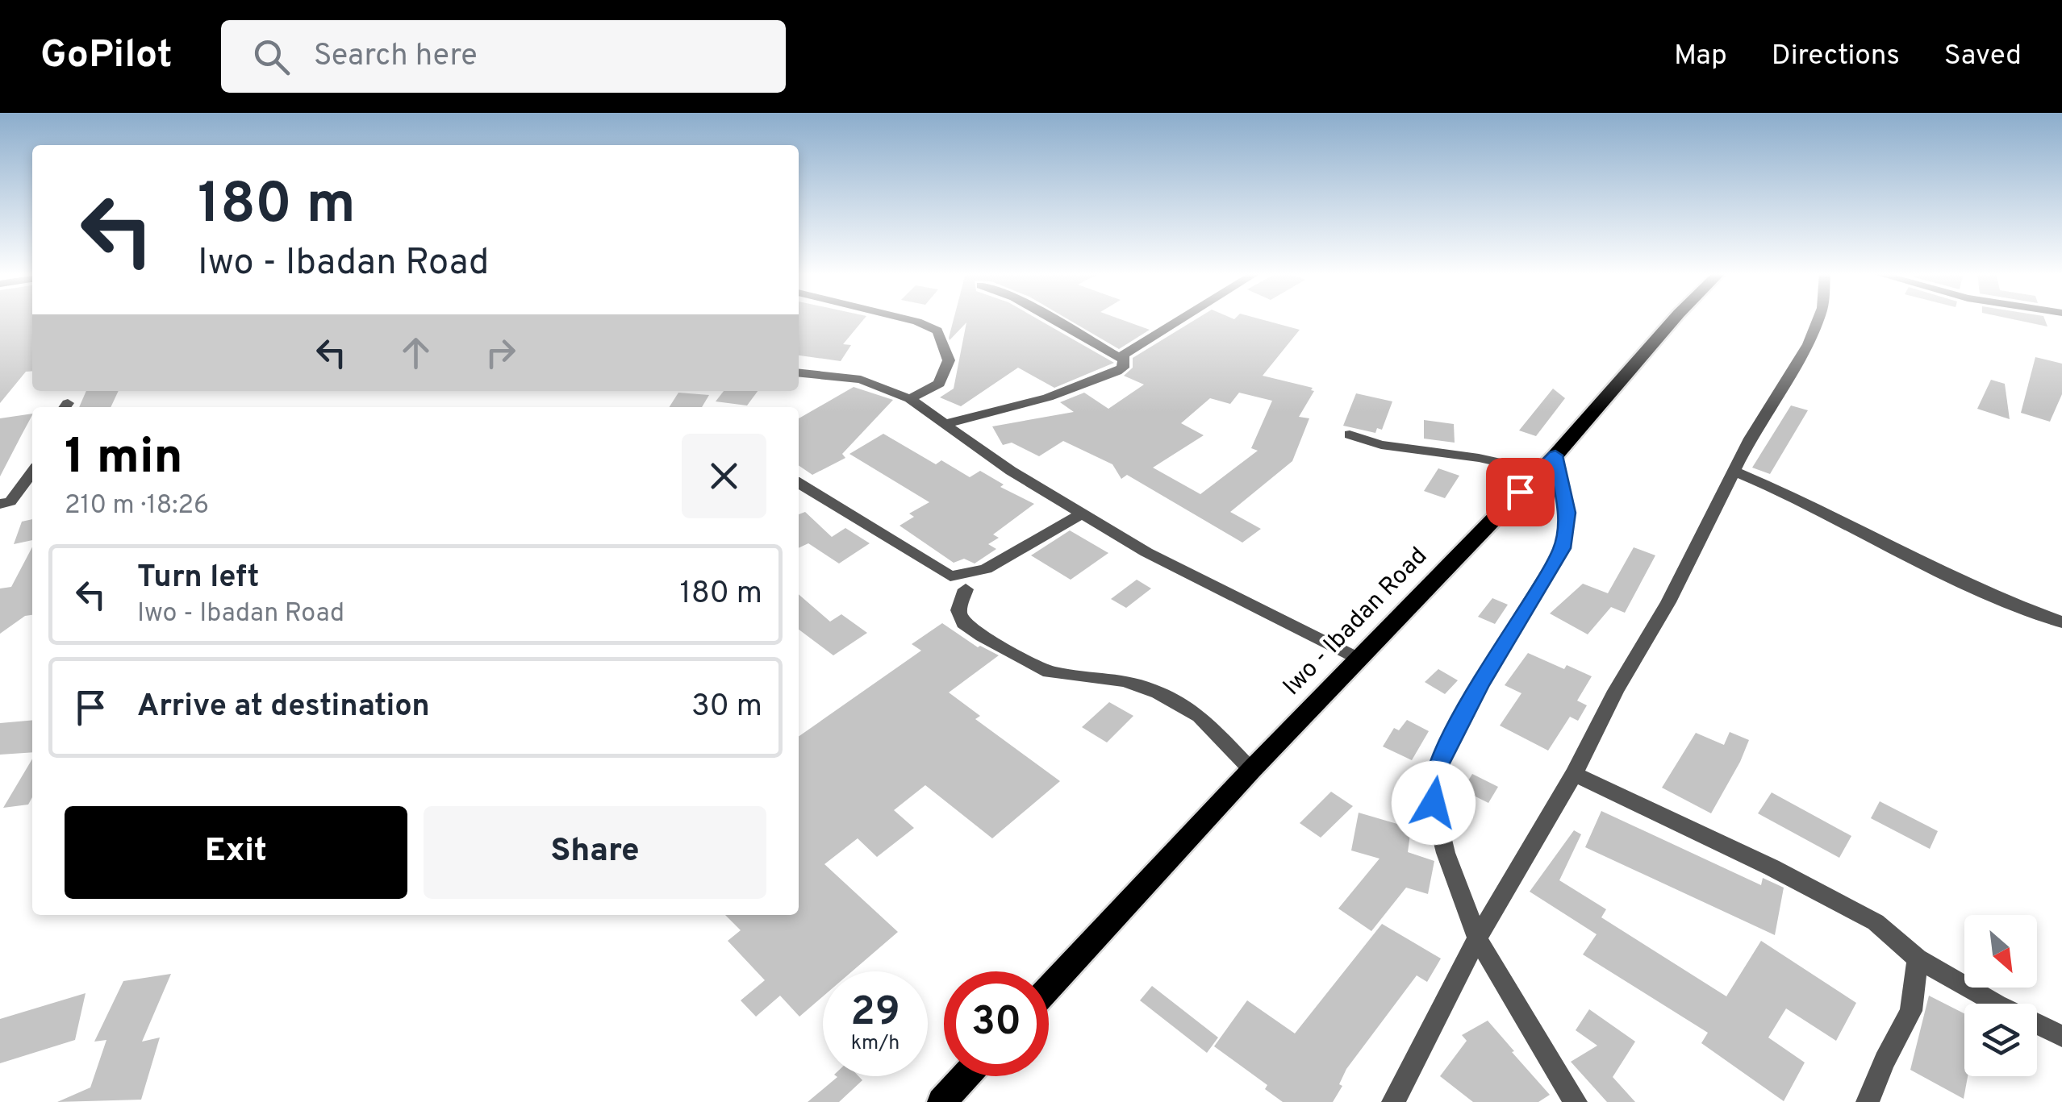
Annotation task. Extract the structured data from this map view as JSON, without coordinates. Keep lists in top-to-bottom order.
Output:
{
  "streets": {
    "main road": ["Iwo - Ibadan Road"]
  },
  "north": "bottom right",
  "page": {
    "header": "GoPilot",
    "search": "Search here",
    "nav": ["Map", "Directions", "Saved"],
    "turn": ["180 m", "Iwo - Ibadan Road"],
    "heading": ["1 min", "210 m · 18:26"],
    "list": [
      {
        "name": "Turn left",
        "note": "Iwo - Ibadan Road",
        "value": "180 m"
      },
      {
        "name": "Arrive at destination",
        "value": "30 m"
      }
    ],
    "buttons": ["Exit", "Share"],
    "speed": "29 km/h",
    "limit": "30"
  }
}
